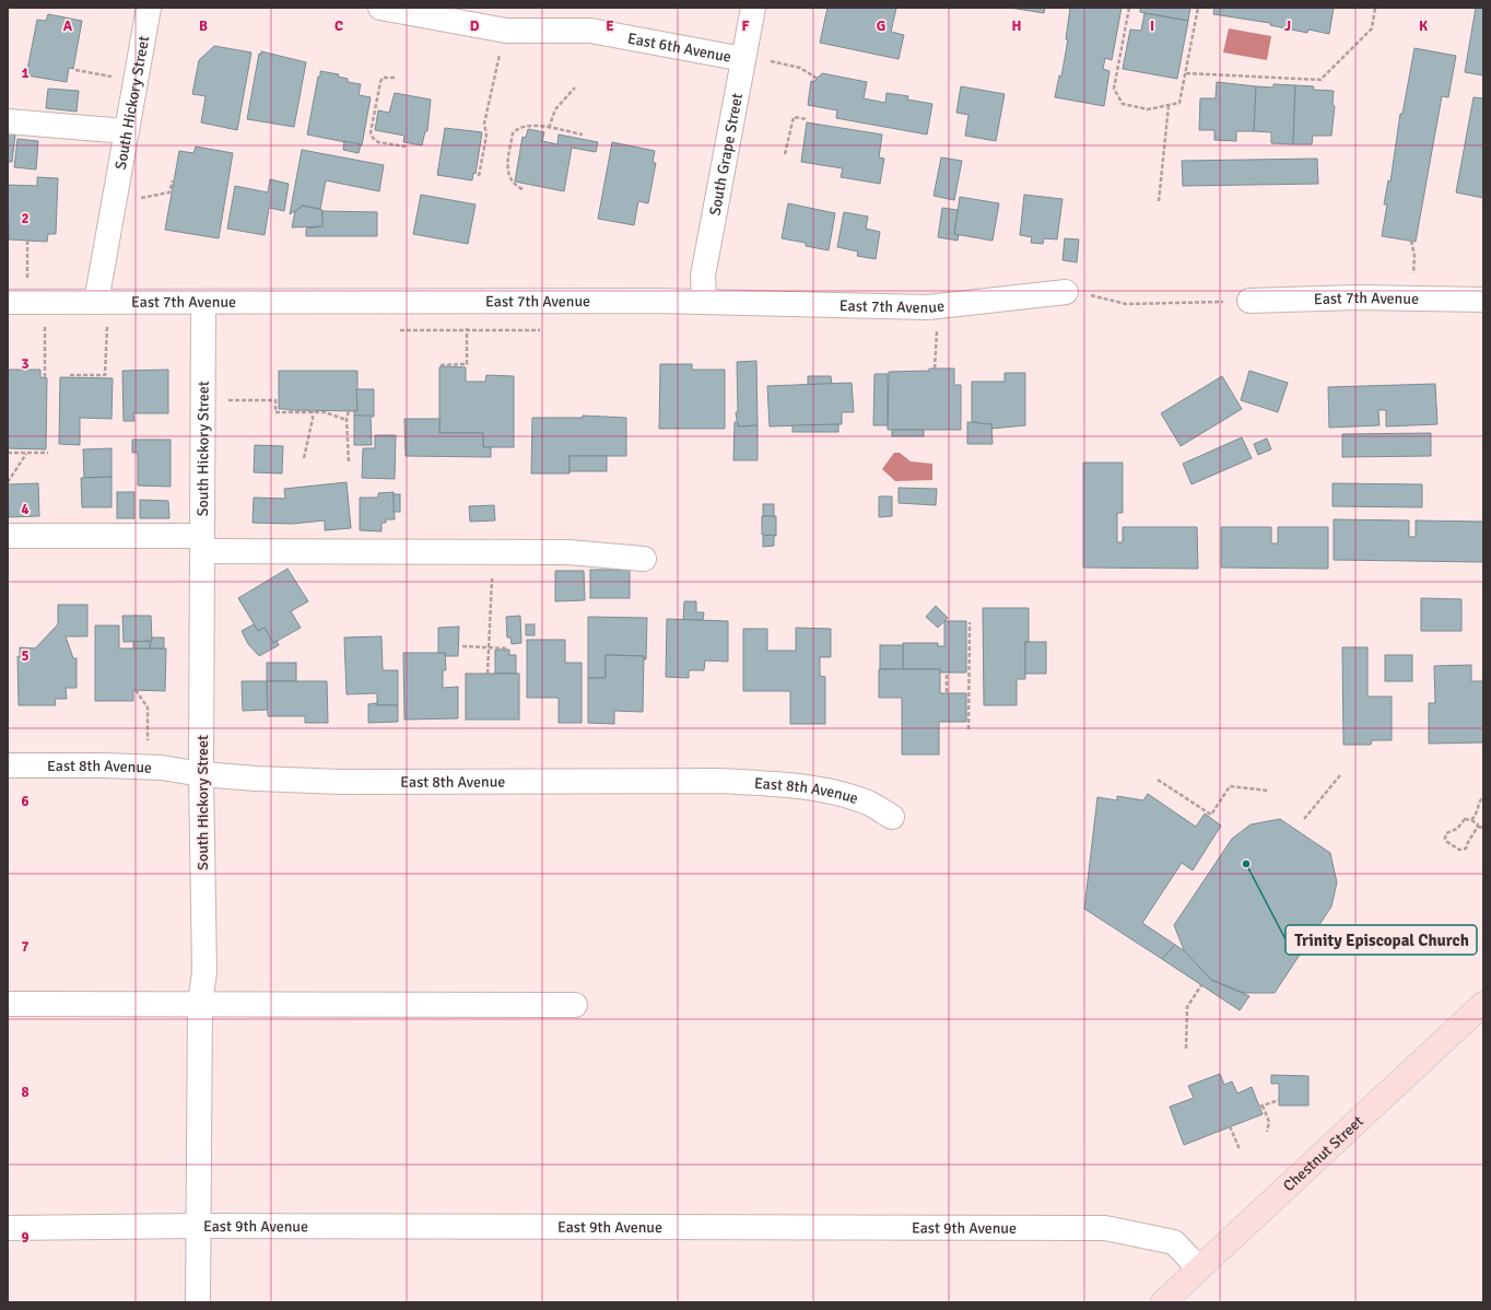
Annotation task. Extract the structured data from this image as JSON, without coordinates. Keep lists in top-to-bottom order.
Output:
{
  "streets": {
    "main road": ["Chestnut Street"],
    "street": [
      "East 6th Avenue",
      "South Hickory Street",
      "South Grape Street",
      "East 7th Avenue",
      "East 8th Avenue",
      "East 9th Avenue"
    ]
  },
  "crossings": [
    ["East 6th Avenue", "South Grape Street"],
    ["South Hickory Street", "East 7th Avenue"],
    ["South Hickory Street", "East 8th Avenue"],
    ["South Hickory Street", "East 9th Avenue"],
    ["South Grape Street", "East 7th Avenue"],
    ["Chestnut Street", "East 9th Avenue"]
  ],
  "places": ["Trinity Episcopal Church"],
  "grid": {
    "columns": [
      "A",
      "B",
      "C",
      "D",
      "E",
      "F",
      "G",
      "H",
      "I",
      "J",
      "K"
    ],
    "rows": [
      "1",
      "2",
      "3",
      "4",
      "5",
      "6",
      "7",
      "8",
      "9"
    ]
  }
}
